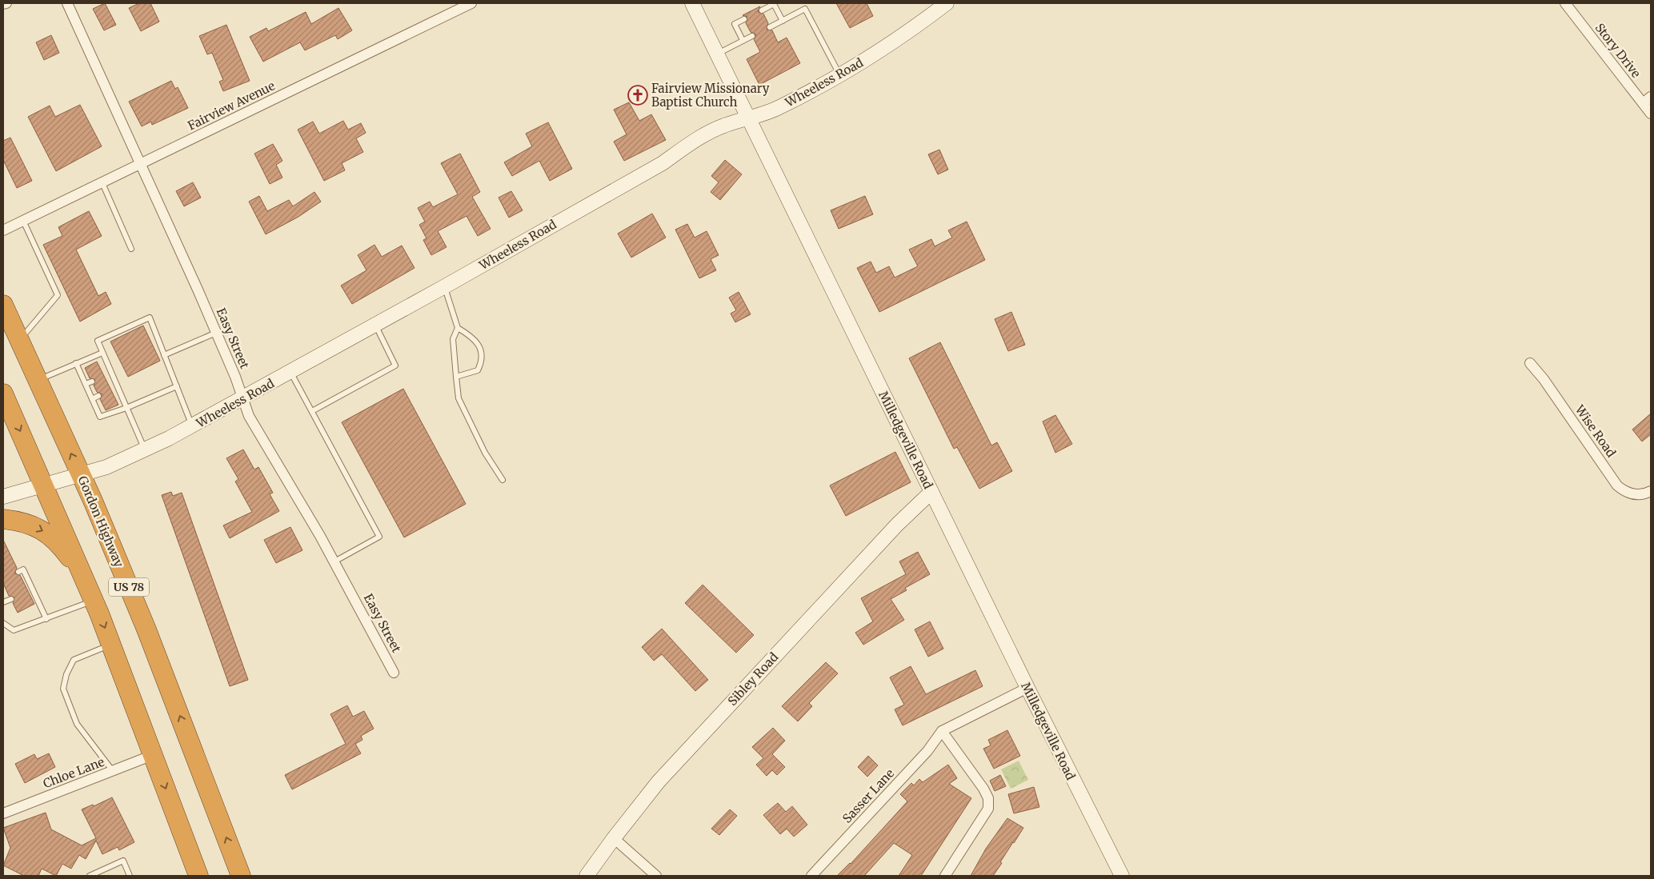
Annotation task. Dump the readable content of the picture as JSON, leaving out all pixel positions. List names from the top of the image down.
{
  "streets": {
    "highway": ["Gordon Highway", "US 78"],
    "street": [
      "Story Drive",
      "Wheeless Road",
      "Fairview Avenue",
      "Easy Street",
      "Wise Road",
      "Milledgeville Road",
      "Sibley Road",
      "Chloe Lane",
      "Sasser Lane"
    ]
  },
  "crossings": [
    ["Wheeless Road", "Easy Street"],
    ["Wheeless Road", "Milledgeville Road"],
    ["Wheeless Road", "Gordon Highway"],
    ["Wheeless Road", "US 78"],
    ["Fairview Avenue", "Easy Street"],
    ["Milledgeville Road", "Sibley Road"],
    ["Milledgeville Road", "Sasser Lane"],
    ["US 78", "Chloe Lane"]
  ],
  "places": {
    "church": ["Fairview Missionary Baptist Church"]
  }
}
